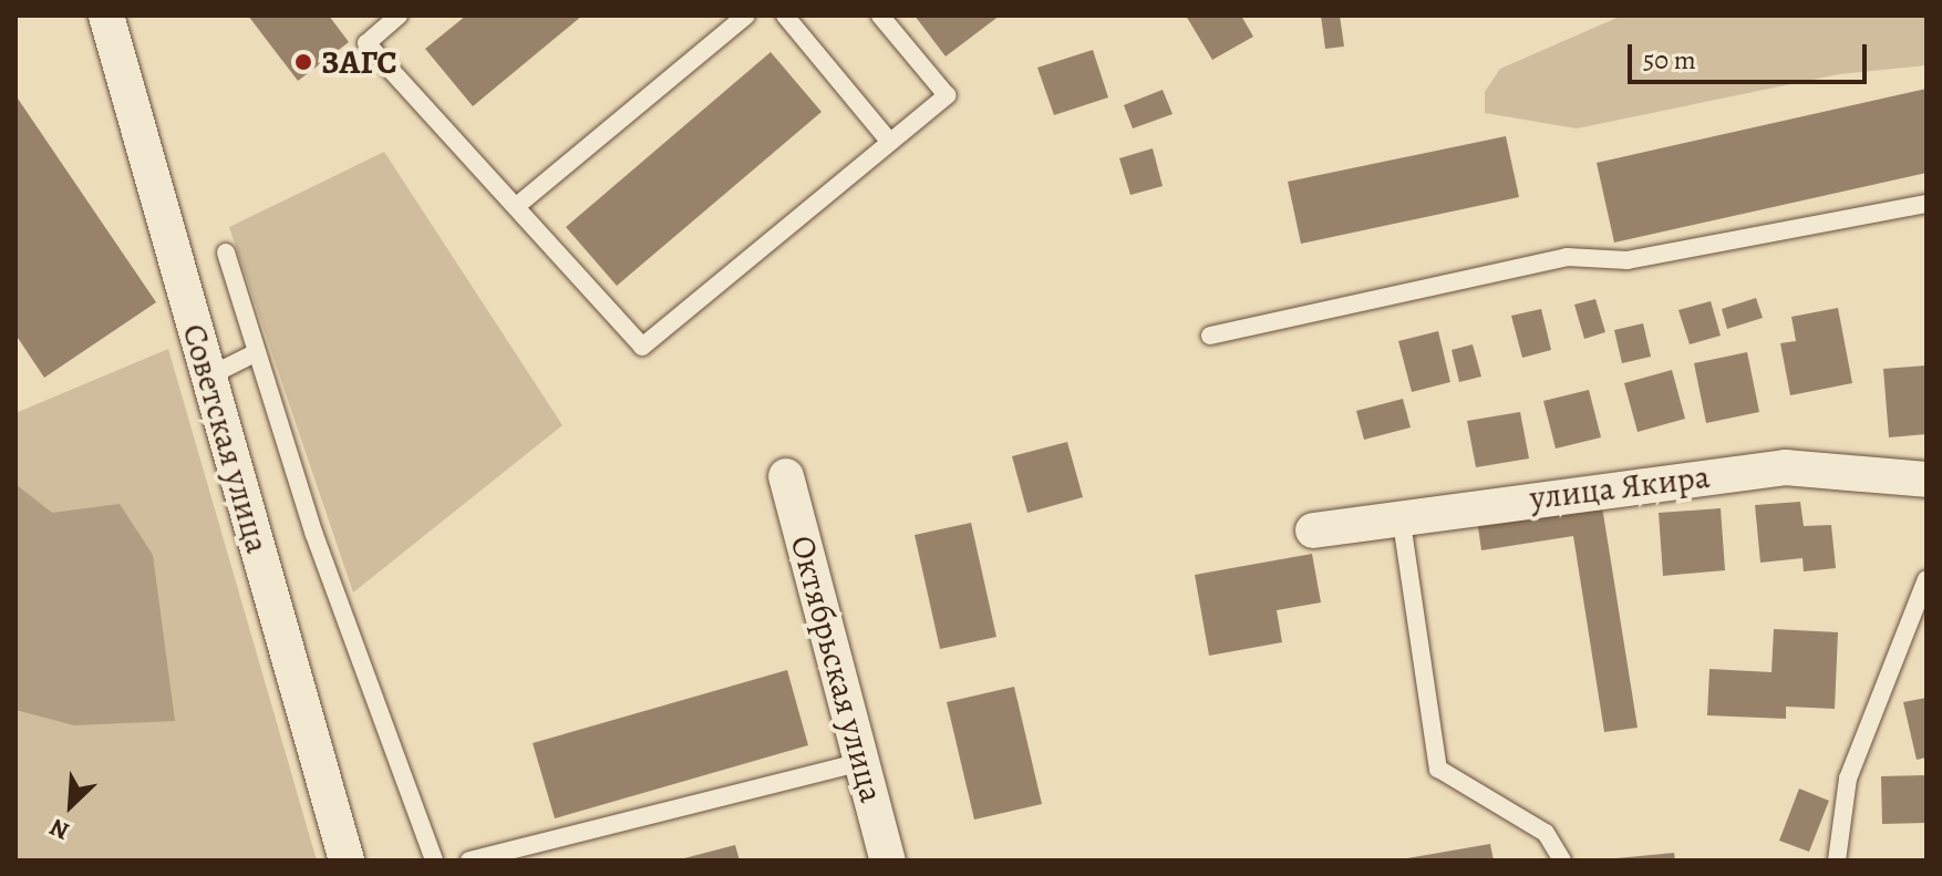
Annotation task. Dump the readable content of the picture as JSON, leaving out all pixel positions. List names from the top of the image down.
{
  "streets": {
    "street": ["Советская улица", "улица Якира", "Октябрьская улица"]
  },
  "places": ["ЗАГС"],
  "scale_bar": "50 m",
  "north": "bottom left"
}
